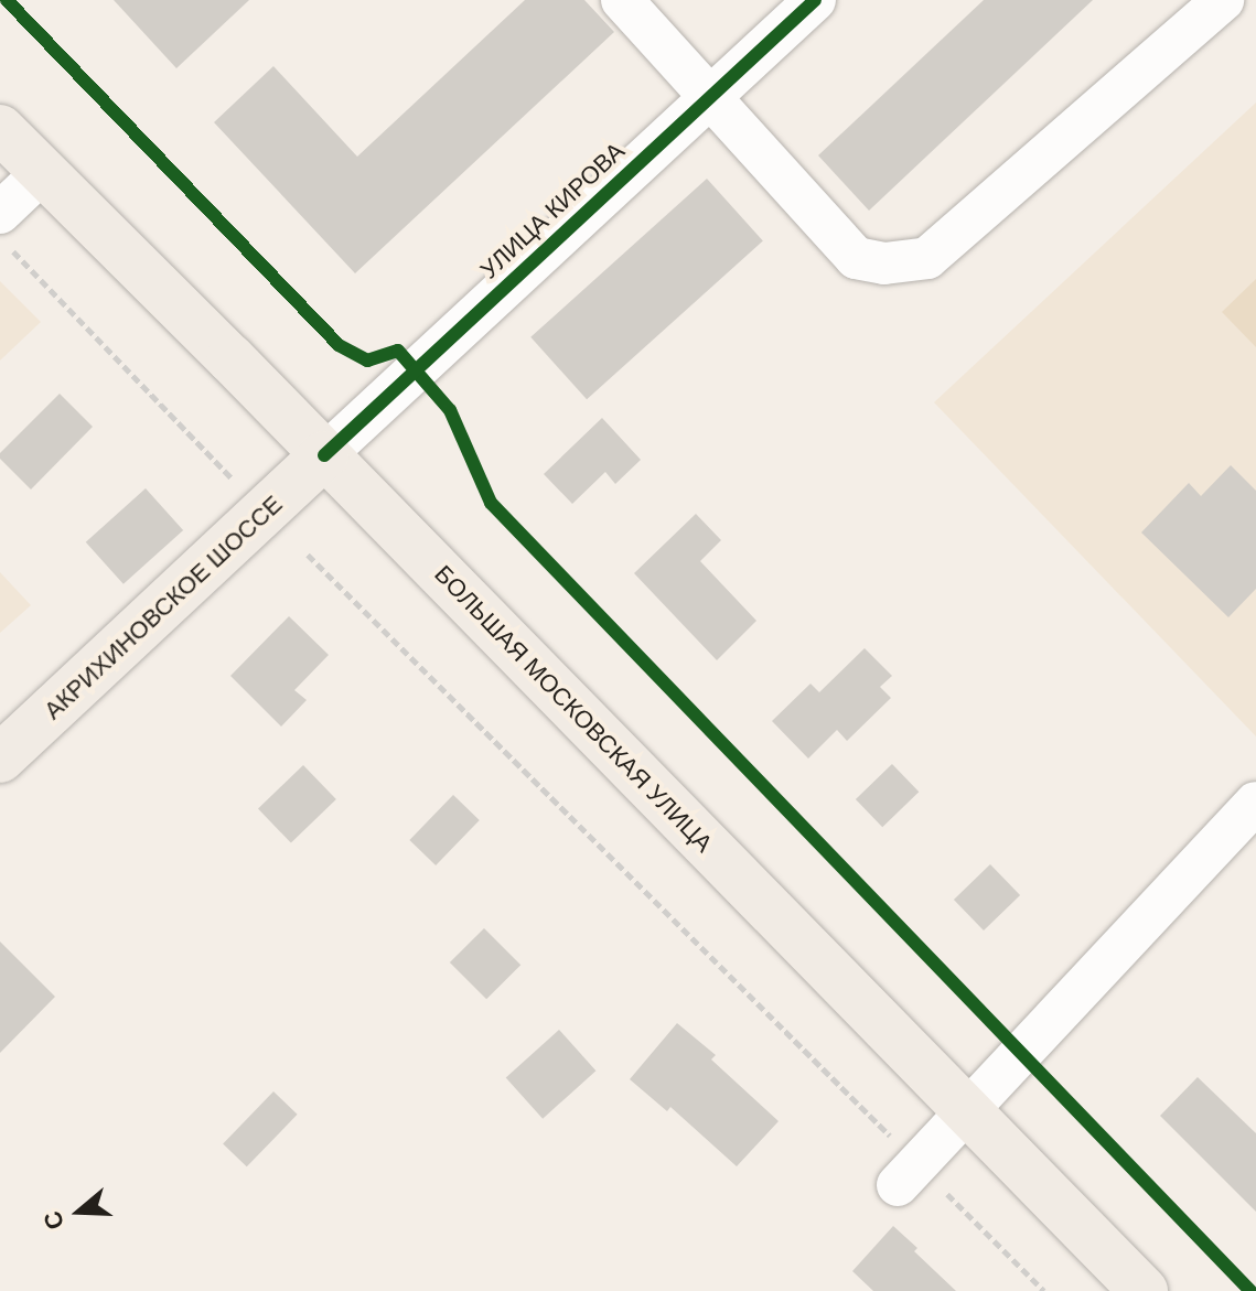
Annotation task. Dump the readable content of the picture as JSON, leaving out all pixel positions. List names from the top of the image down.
{
  "streets": {
    "main road": ["АКРИХИНОВСКОЕ ШОССЕ", "БОЛЬШАЯ МОСКОВСКАЯ УЛИЦА"],
    "street": ["УЛИЦА КИРОВА"]
  },
  "crossings": [
    ["УЛИЦА КИРОВА", "АКРИХИНОВСКОЕ ШОССЕ"],
    ["УЛИЦА КИРОВА", "БОЛЬШАЯ МОСКОВСКАЯ УЛИЦА"],
    ["АКРИХИНОВСКОЕ ШОССЕ", "БОЛЬШАЯ МОСКОВСКАЯ УЛИЦА"]
  ],
  "north": "left"
}
